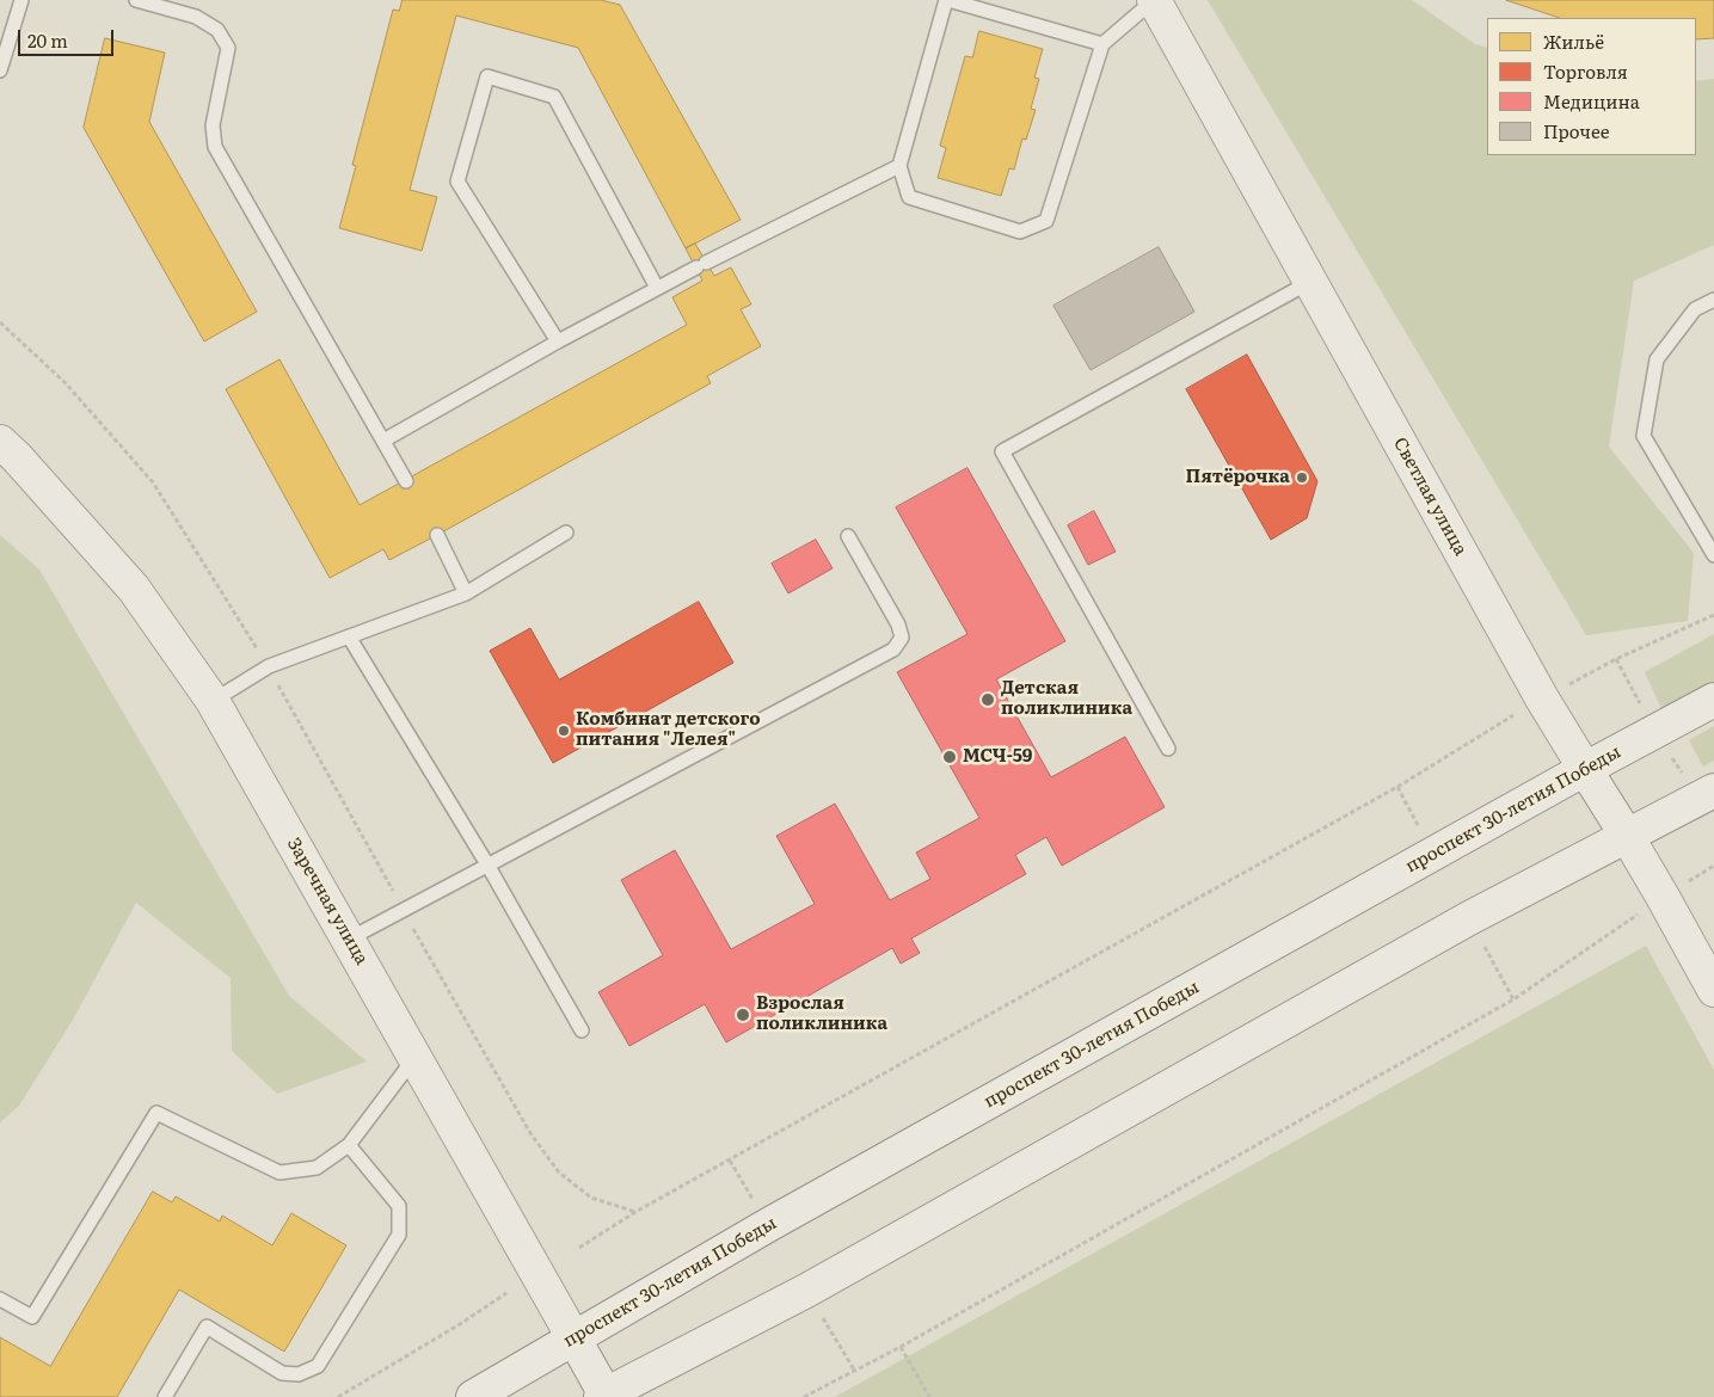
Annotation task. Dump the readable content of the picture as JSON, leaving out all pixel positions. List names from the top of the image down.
{
  "streets": {
    "main road": ["Светлая улица", "проспект 30-летия Победы", "Заречная улица"]
  },
  "crossings": [
    ["Светлая улица", "проспект 30-летия Победы"],
    ["проспект 30-летия Победы", "Заречная улица"]
  ],
  "places": [
    "Пятёрочка",
    "Детская поликлиника",
    "Комбинат детского питания \"Лелея\"",
    "МСЧ-59",
    "Взрослая поликлиника"
  ],
  "legend": [
    "Жильё",
    "Торговля",
    "Медицина",
    "Прочее"
  ],
  "scale_bar": "20 m"
}
